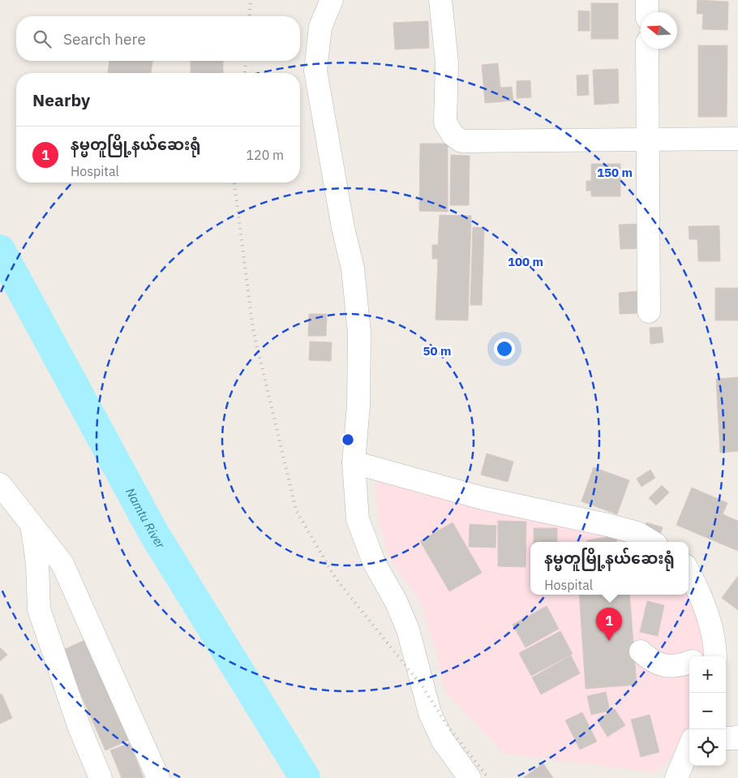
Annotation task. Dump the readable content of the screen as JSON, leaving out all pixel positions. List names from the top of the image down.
{
  "water": ["Namtu River"],
  "north": "left",
  "page": {
    "search": "Search here",
    "heading": "Nearby",
    "list": [
      {
        "mark": "1",
        "name": "နမ္မတူမြို့နယ်ဆေးရုံ",
        "note": "Hospital",
        "value": "120 m"
      }
    ],
    "popup": ["နမ္မတူမြို့နယ်ဆေးရုံ", "Hospital"],
    "pins": "1",
    "map_buttons": ["+", "−"]
  },
  "rings": ["150 m", "100 m", "50 m"]
}
